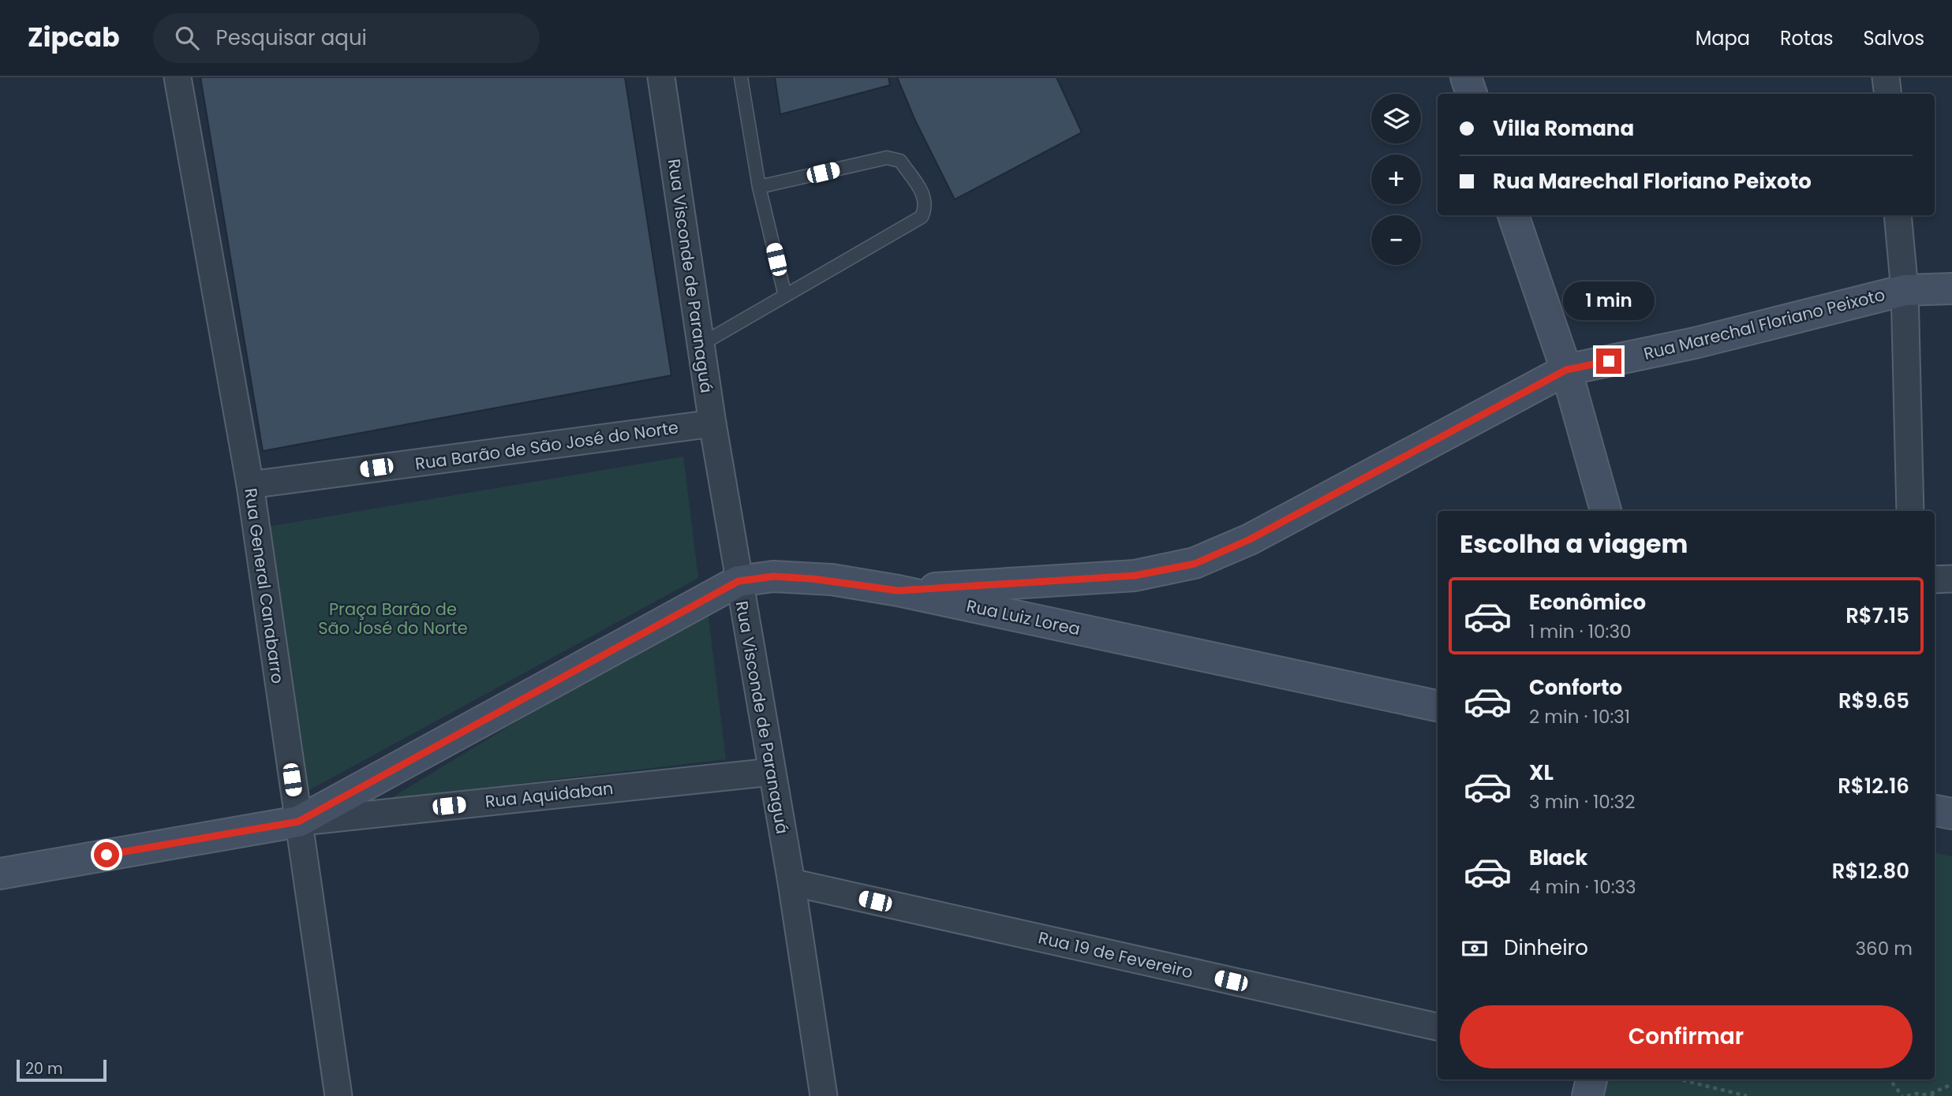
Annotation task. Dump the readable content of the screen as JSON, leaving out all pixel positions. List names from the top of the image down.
{
  "streets": {
    "main road": ["Rua Marechal Floriano Peixoto", "Rua Luiz Lorea", "Rua Aquidaban"],
    "street": [
      "Rua Visconde de Paranaguá",
      "Rua Barão de São José do Norte",
      "Rua General Canabarro",
      "Rua 19 de Fevereiro"
    ]
  },
  "crossings": [
    ["Rua Visconde de Paranaguá", "Rua Barão de São José do Norte"],
    ["Rua Visconde de Paranaguá", "Rua Luiz Lorea"],
    ["Rua Visconde de Paranaguá", "Rua Aquidaban"],
    ["Rua Visconde de Paranaguá", "Rua 19 de Fevereiro"],
    ["Rua Marechal Floriano Peixoto", "Rua Luiz Lorea"],
    ["Rua Barão de São José do Norte", "Rua General Canabarro"],
    ["Rua General Canabarro", "Rua Luiz Lorea"],
    ["Rua General Canabarro", "Rua Aquidaban"],
    ["Rua Luiz Lorea", "Rua Aquidaban"]
  ],
  "parks": ["Praça Barão de São José do Norte"],
  "scale_bar": "20 m",
  "page": {
    "header": "Zipcab",
    "search": "Pesquisar aqui",
    "nav": ["Mapa", "Rotas", "Salvos"],
    "map_buttons": ["+", "−"],
    "banner": ["Villa Romana", "Rua Marechal Floriano Peixoto"],
    "bubble": "1 min",
    "heading": "Escolha a viagem",
    "list": [
      {
        "name": "Econômico",
        "note": "1 min · 10:30",
        "value": "R$7.15"
      },
      {
        "name": "Conforto",
        "note": "2 min · 10:31",
        "value": "R$9.65"
      },
      {
        "name": "XL",
        "note": "3 min · 10:32",
        "value": "R$12.16"
      },
      {
        "name": "Black",
        "note": "4 min · 10:33",
        "value": "R$12.80"
      }
    ],
    "pay": ["Dinheiro", "360 m"],
    "buttons": "Confirmar",
    "scale": "20 m"
  }
}
